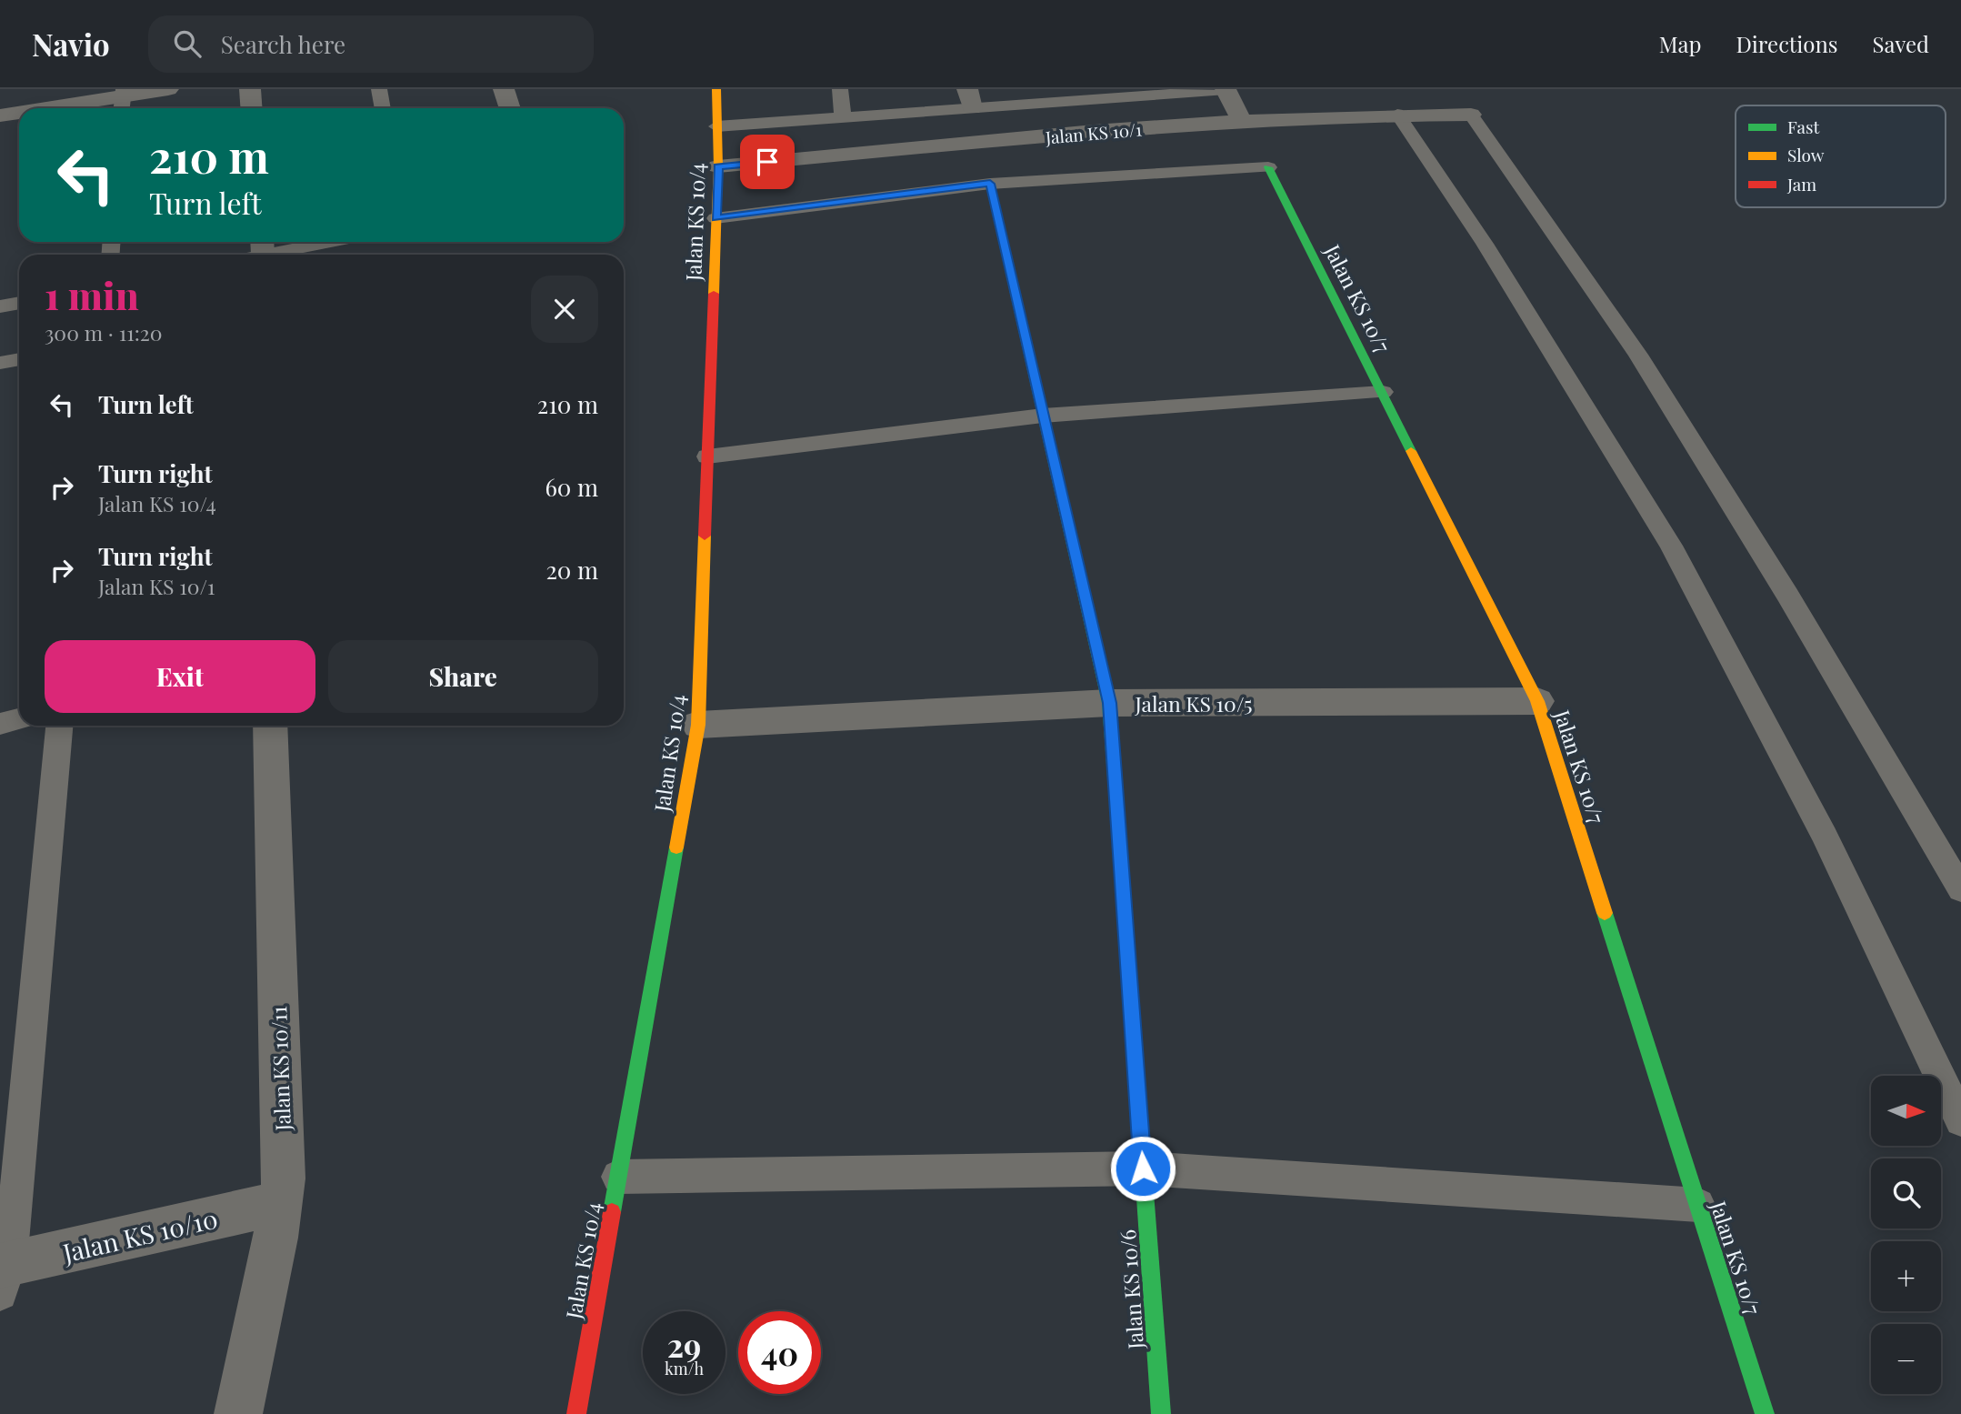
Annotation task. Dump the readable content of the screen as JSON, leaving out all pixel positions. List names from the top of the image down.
{
  "streets": {
    "street": [
      "Jalan KS 10/1",
      "Jalan KS 10/4",
      "Jalan KS 10/7",
      "Jalan KS 10/5",
      "Jalan KS 10/11",
      "Jalan KS 10/10",
      "Jalan KS 10/6"
    ]
  },
  "crossings": [
    ["Jalan KS 10/1", "Jalan KS 10/4"],
    ["Jalan KS 10/4", "Jalan KS 10/5"],
    ["Jalan KS 10/7", "Jalan KS 10/5"],
    ["Jalan KS 10/5", "Jalan KS 10/6"],
    ["Jalan KS 10/11", "Jalan KS 10/10"]
  ],
  "legend": ["Fast", "Slow", "Jam"],
  "north": "right",
  "page": {
    "header": "Navio",
    "search": "Search here",
    "nav": ["Map", "Directions", "Saved"],
    "turn": ["210 m", "Turn left"],
    "heading": ["1 min", "300 m · 11:20"],
    "list": [
      {
        "name": "Turn left",
        "value": "210 m"
      },
      {
        "name": "Turn right",
        "note": "Jalan KS 10/4",
        "value": "60 m"
      },
      {
        "name": "Turn right",
        "note": "Jalan KS 10/1",
        "value": "20 m"
      }
    ],
    "buttons": ["Exit", "Share"],
    "map_buttons": ["+", "−"],
    "speed": "29 km/h",
    "limit": "40"
  }
}
